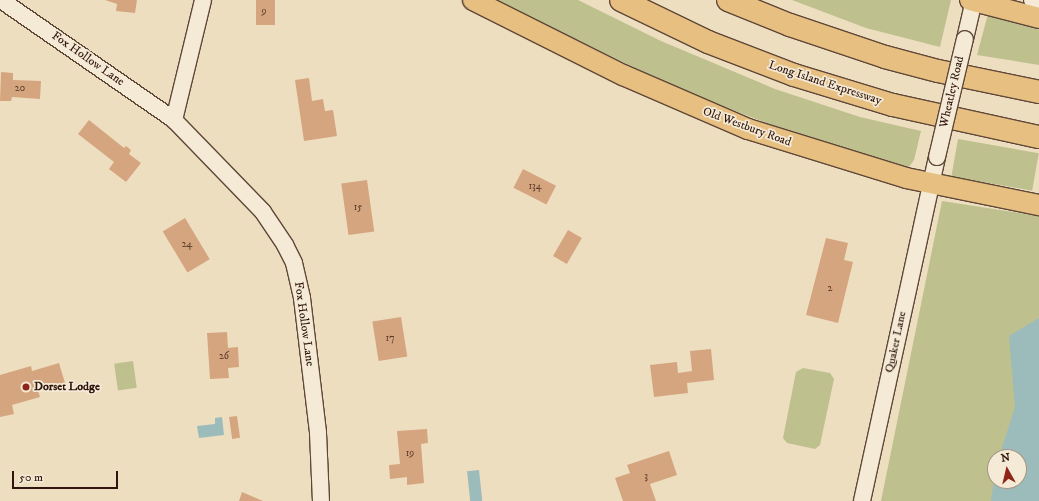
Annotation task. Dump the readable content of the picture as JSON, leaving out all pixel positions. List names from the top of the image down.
{
  "streets": {
    "highway": ["Long Island Expressway"],
    "main road": ["Old Westbury Road"],
    "street": ["Fox Hollow Lane", "Wheatley Road", "Quaker Lane"]
  },
  "crossings": [
    ["Wheatley Road", "Old Westbury Road"],
    ["Wheatley Road", "Quaker Lane"],
    ["Old Westbury Road", "Quaker Lane"]
  ],
  "places": ["Dorset Lodge"],
  "house_numbers": [
    "9",
    "20",
    "134",
    "15",
    "24",
    "2",
    "17",
    "26",
    "19",
    "3"
  ],
  "scale_bar": "50 m",
  "north": "top"
}
